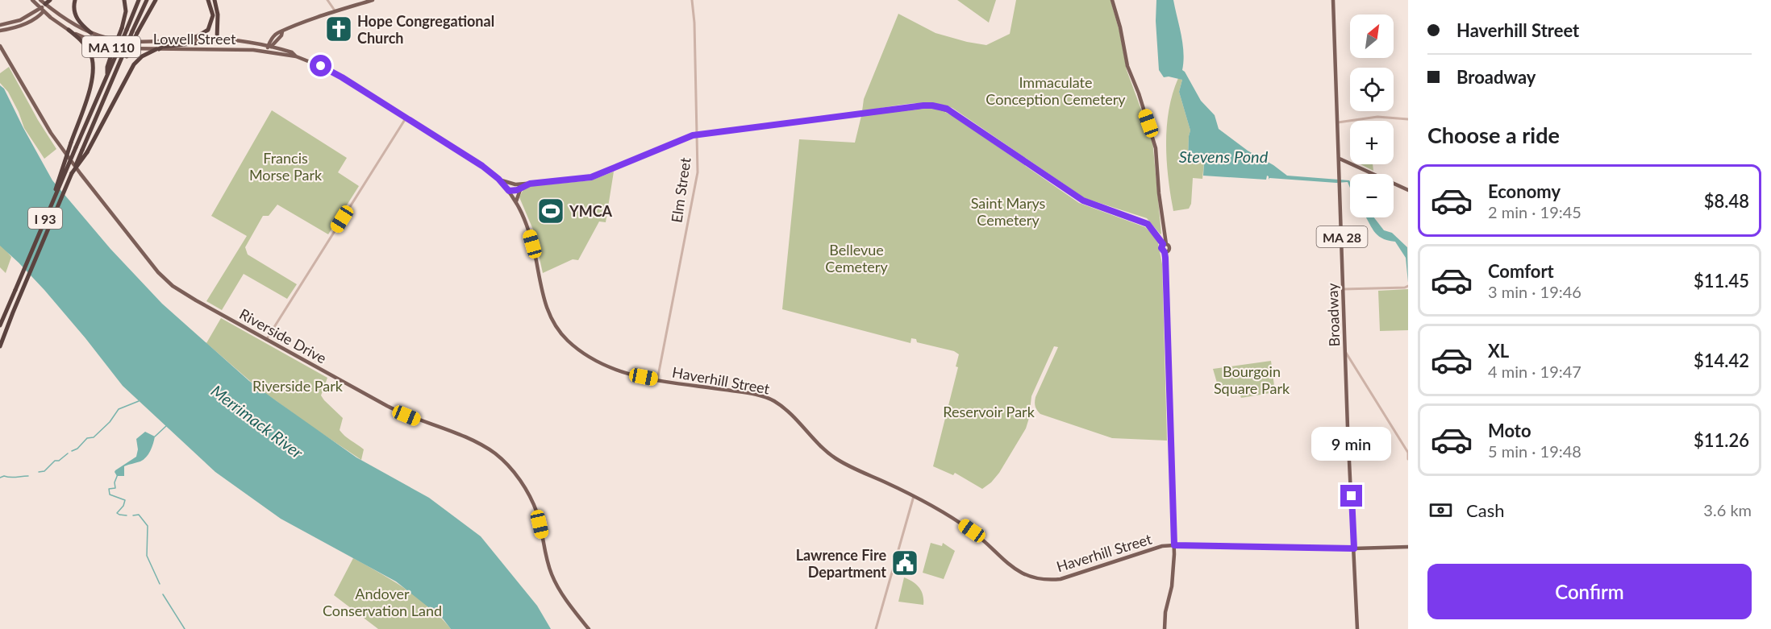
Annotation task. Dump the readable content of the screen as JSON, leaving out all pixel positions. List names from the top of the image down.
{
  "streets": {
    "highway": ["I 93"],
    "main road": [
      "Lowell Street",
      "MA 110",
      "MA 28",
      "Broadway",
      "Riverside Drive",
      "Haverhill Street"
    ],
    "street": ["Elm Street"]
  },
  "crossings": [
    ["Lowell Street", "Haverhill Street"],
    ["Elm Street", "Haverhill Street"],
    ["Broadway", "Haverhill Street"]
  ],
  "water": ["Stevens Pond", "Merrimack River"],
  "parks": [
    "Immaculate Conception Cemetery",
    "Francis Morse Park",
    "Saint Marys Cemetery",
    "Bellevue Cemetery",
    "Bourgoin Square Park",
    "Riverside Park",
    "Reservoir Park",
    "Andover Conservation Land"
  ],
  "places": {
    "church": ["Hope Congregational Church"],
    "sports": ["YMCA"],
    "public building": ["Lawrence Fire Department"]
  },
  "north": "top right",
  "page": {
    "banner": ["Haverhill Street", "Broadway"],
    "map_buttons": ["+", "−"],
    "heading": "Choose a ride",
    "list": [
      {
        "name": "Economy",
        "note": "2 min · 19:45",
        "value": "$8.48"
      },
      {
        "name": "Comfort",
        "note": "3 min · 19:46",
        "value": "$11.45"
      },
      {
        "name": "XL",
        "note": "4 min · 19:47",
        "value": "$14.42"
      },
      {
        "name": "Moto",
        "note": "5 min · 19:48",
        "value": "$11.26"
      }
    ],
    "bubble": "9 min",
    "pay": ["Cash", "3.6 km"],
    "buttons": "Confirm"
  }
}
